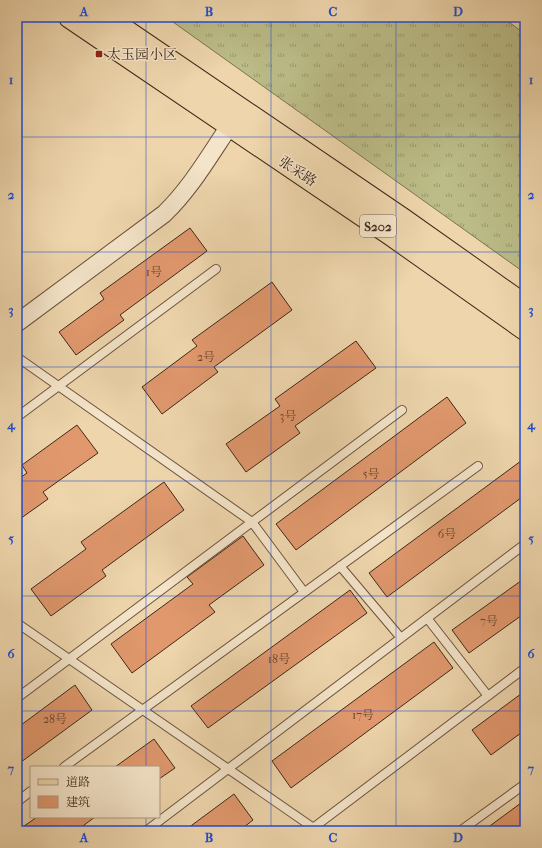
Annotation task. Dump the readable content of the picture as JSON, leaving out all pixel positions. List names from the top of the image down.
{
  "streets": {
    "main road": ["张采路", "S202"]
  },
  "places": {
    "transit": ["太玉园小区"]
  },
  "house_numbers": [
    "1号",
    "2号",
    "3号",
    "5号",
    "6号",
    "7号",
    "18号",
    "17号",
    "28号"
  ],
  "legend": ["道路", "建筑"],
  "grid": {
    "columns": [
      "A",
      "B",
      "C",
      "D"
    ],
    "rows": [
      "1",
      "2",
      "3",
      "4",
      "5",
      "6",
      "7"
    ]
  }
}
